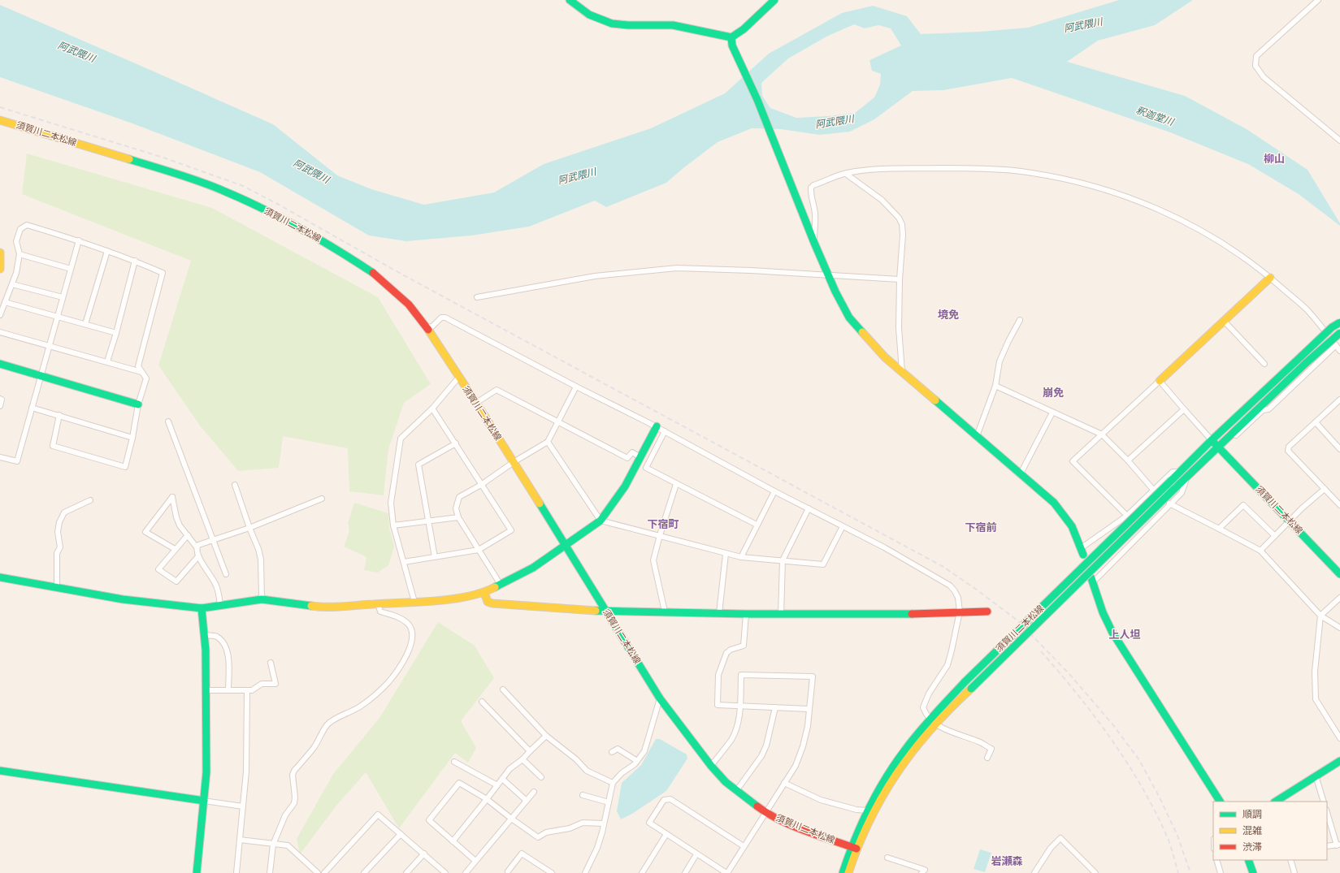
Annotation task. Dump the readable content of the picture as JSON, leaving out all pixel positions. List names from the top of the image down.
{
  "streets": {
    "street": ["須賀川二本松線"]
  },
  "districts": [
    "柳山",
    "境免",
    "崩免",
    "下宿町",
    "下宿前",
    "上人坦",
    "岩瀬森"
  ],
  "water": ["阿武隈川", "釈迦堂川"],
  "legend": ["順調", "混雑", "渋滞"]
}
